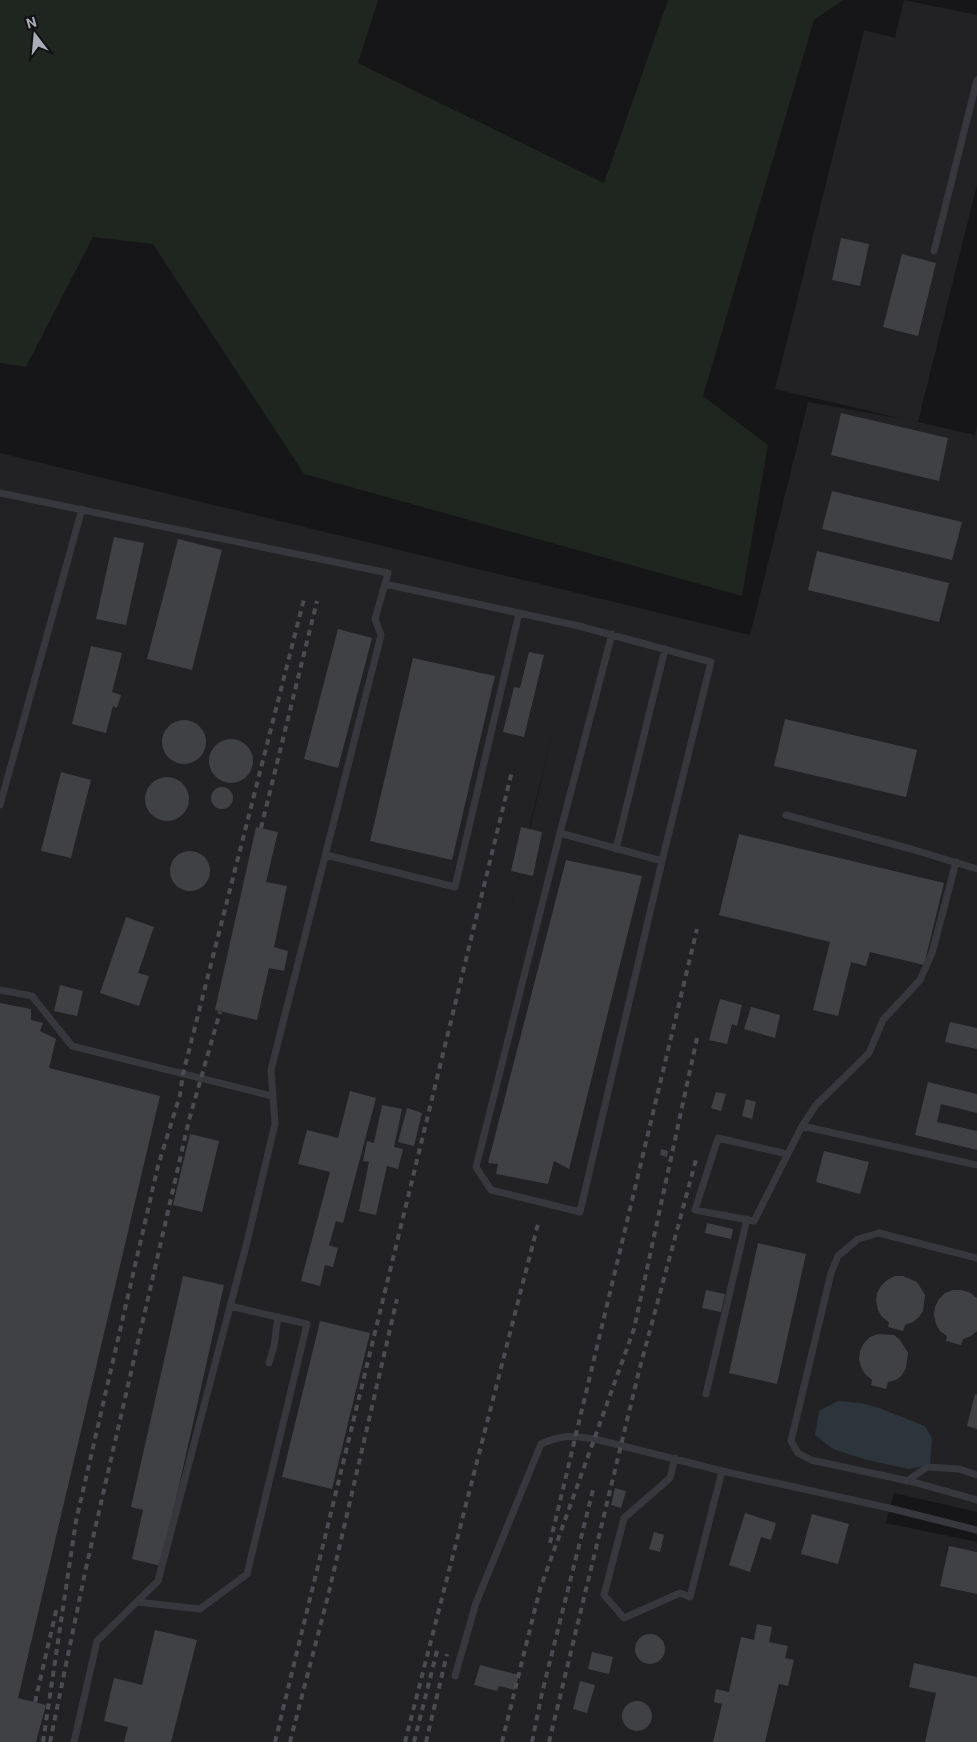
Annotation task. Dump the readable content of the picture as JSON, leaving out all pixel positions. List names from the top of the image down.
{
  "north": "top"
}
